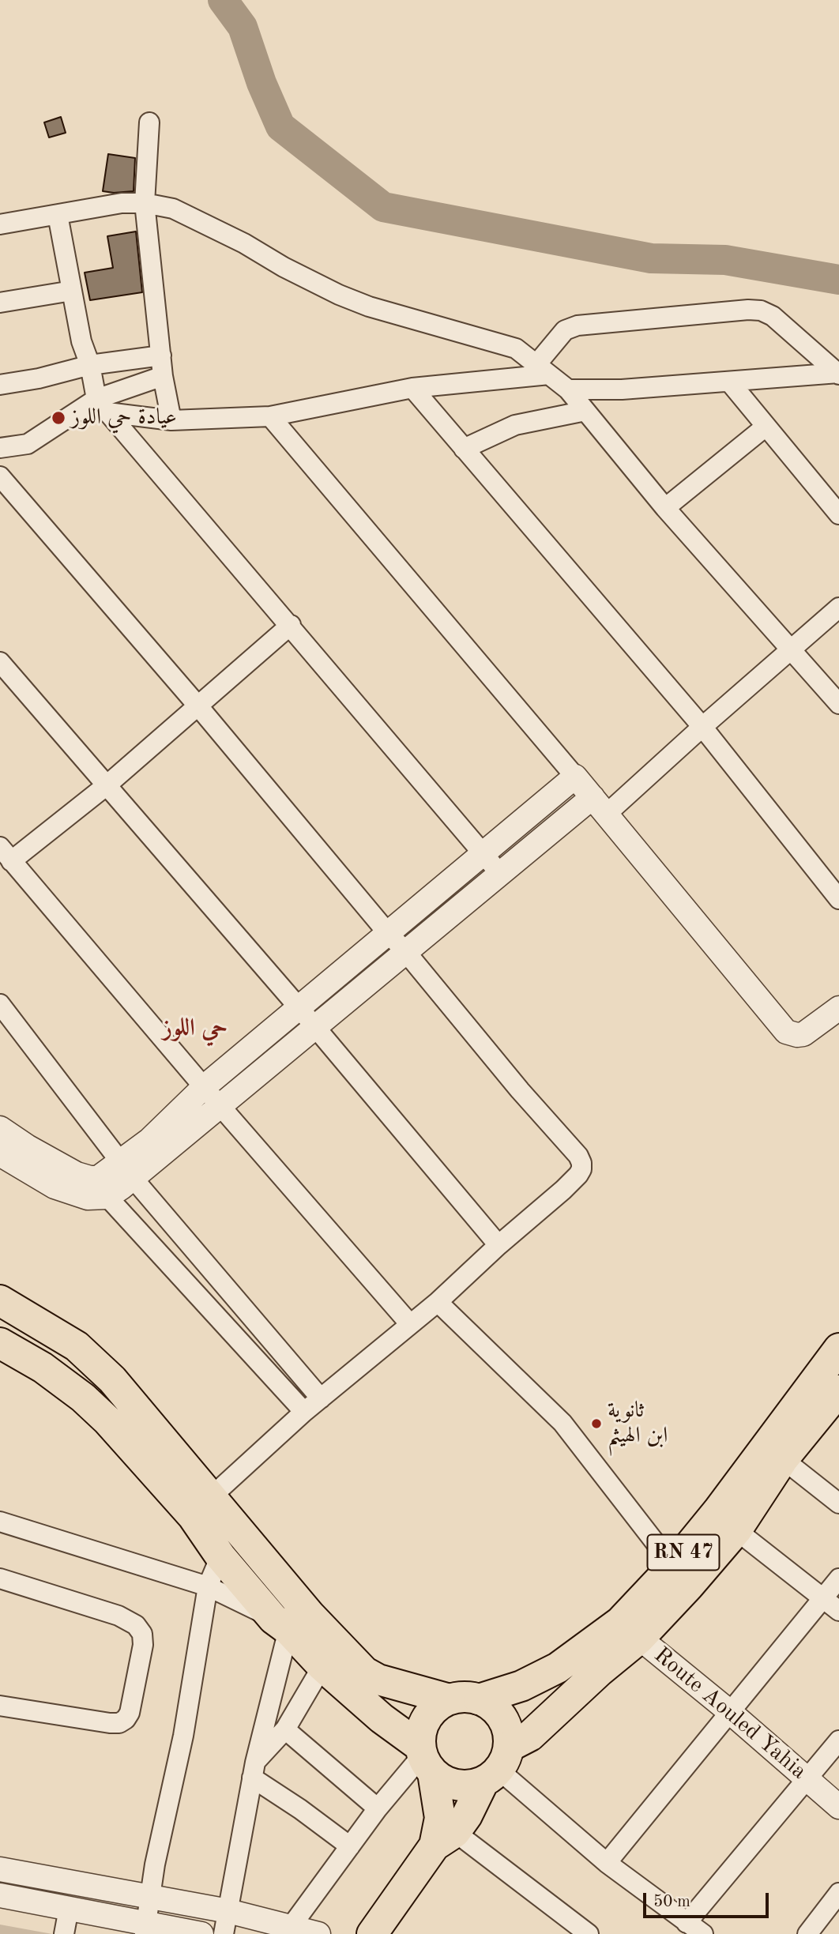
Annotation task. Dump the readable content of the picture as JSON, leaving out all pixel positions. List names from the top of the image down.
{
  "streets": {
    "main road": ["RN 47"],
    "street": ["Route Aouled Yahia"]
  },
  "crossings": [
    ["RN 47", "Route Aouled Yahia"]
  ],
  "districts": ["حي اللوز"],
  "places": ["عيادة حي اللوز", "ثانوية ابن الهيثم"],
  "scale_bar": "50 m"
}
